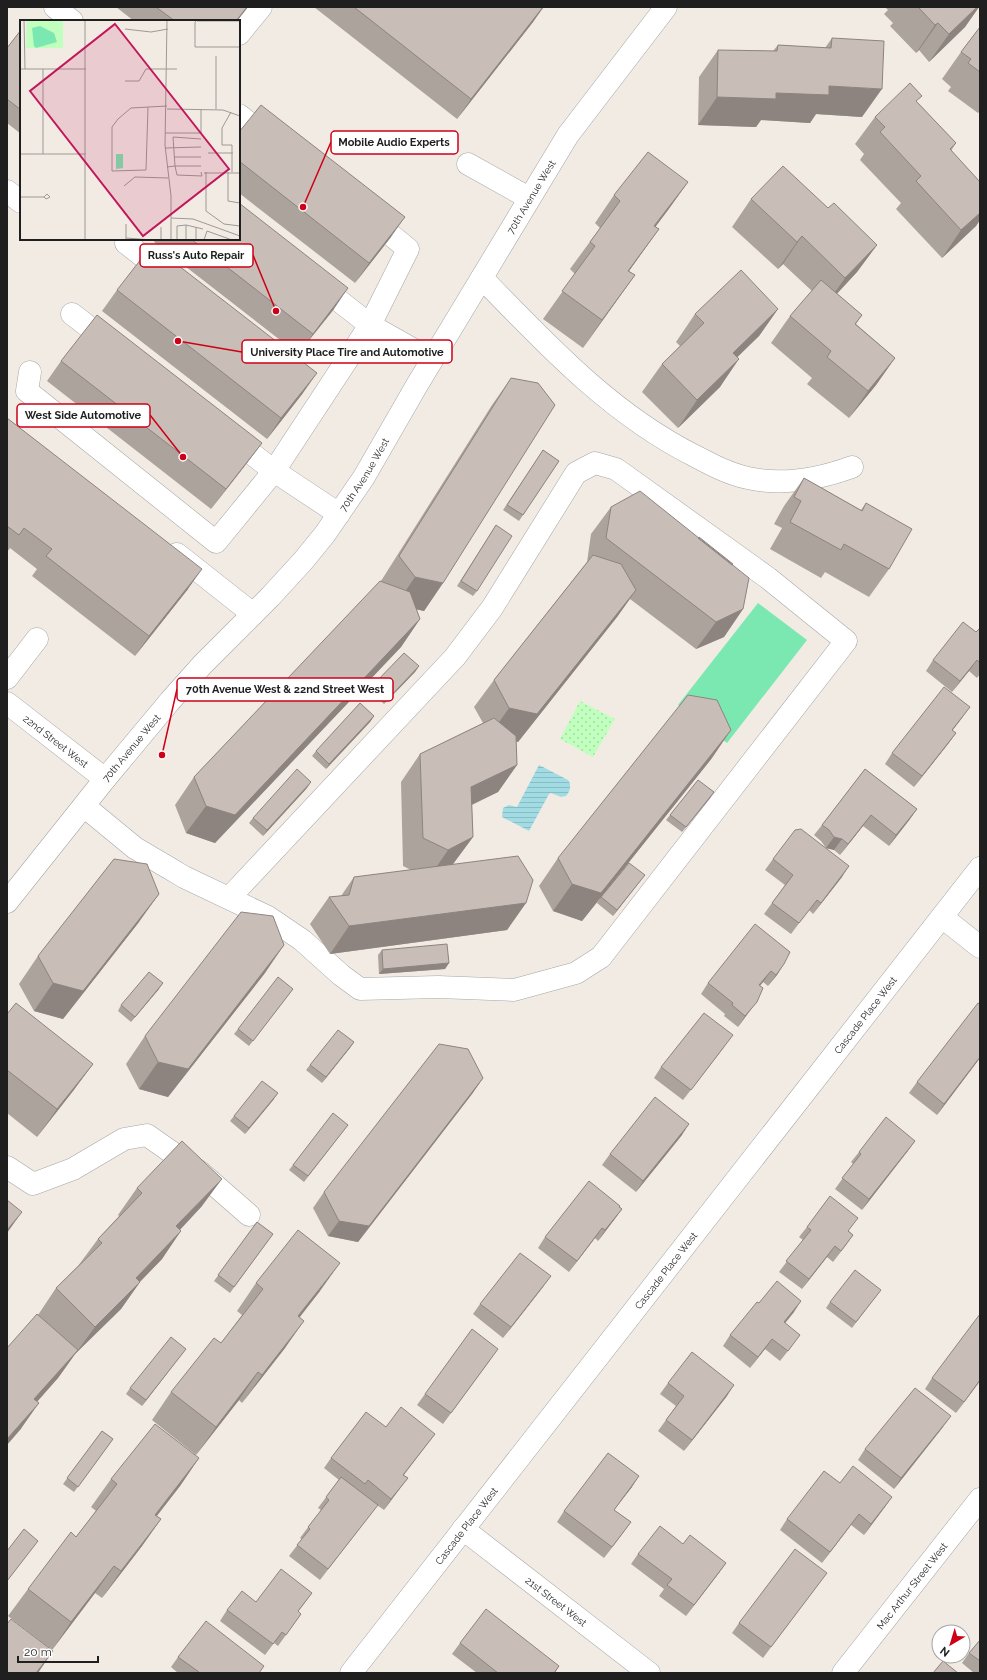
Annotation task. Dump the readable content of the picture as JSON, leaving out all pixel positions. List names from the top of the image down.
{
  "streets": {
    "street": [
      "70th Avenue West",
      "22nd Street West",
      "Cascade Place West",
      "Mac Arthur Street West",
      "21st Street West"
    ]
  },
  "crossings": [
    ["70th Avenue West", "22nd Street West"],
    ["Cascade Place West", "21st Street West"]
  ],
  "places": [
    "Mobile Audio Experts",
    "Russ's Auto Repair",
    "University Place Tire and Automotive",
    "West Side Automotive",
    "70th Avenue West & 22nd Street West"
  ],
  "scale_bar": "20 m",
  "north": "bottom left"
}
